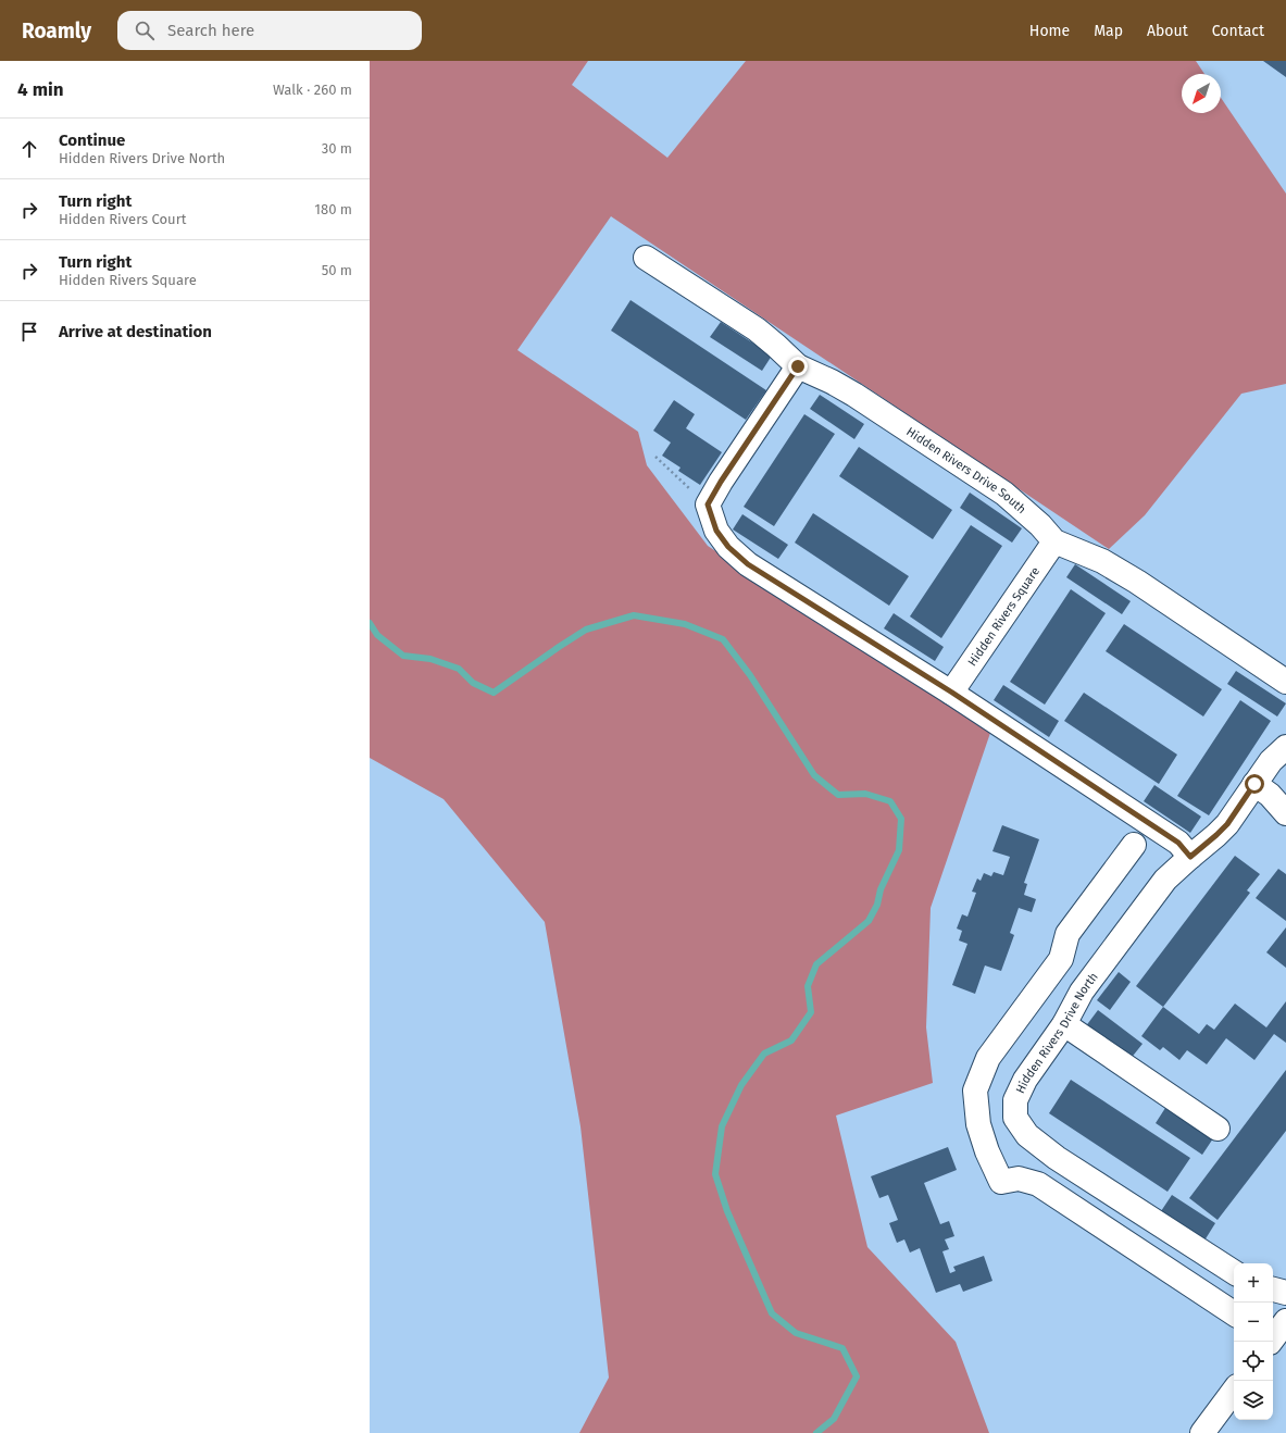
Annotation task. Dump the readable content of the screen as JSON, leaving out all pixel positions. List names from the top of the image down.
{
  "streets": {
    "main road": ["Hidden Rivers Drive South", "Hidden Rivers Square", "Hidden Rivers Drive North"]
  },
  "crossings": [
    ["Hidden Rivers Drive South", "Hidden Rivers Square"]
  ],
  "north": "bottom left",
  "page": {
    "header": "Roamly",
    "search": "Search here",
    "nav": [
      "Home",
      "Map",
      "About",
      "Contact"
    ],
    "heading": ["4 min", "Walk · 260 m"],
    "list": [
      ["Continue", "Hidden Rivers Drive North", "30 m"],
      ["Turn right", "Hidden Rivers Court", "180 m"],
      ["Turn right", "Hidden Rivers Square", "50 m"],
      "Arrive at destination"
    ],
    "map_buttons": ["+", "−"]
  }
}
